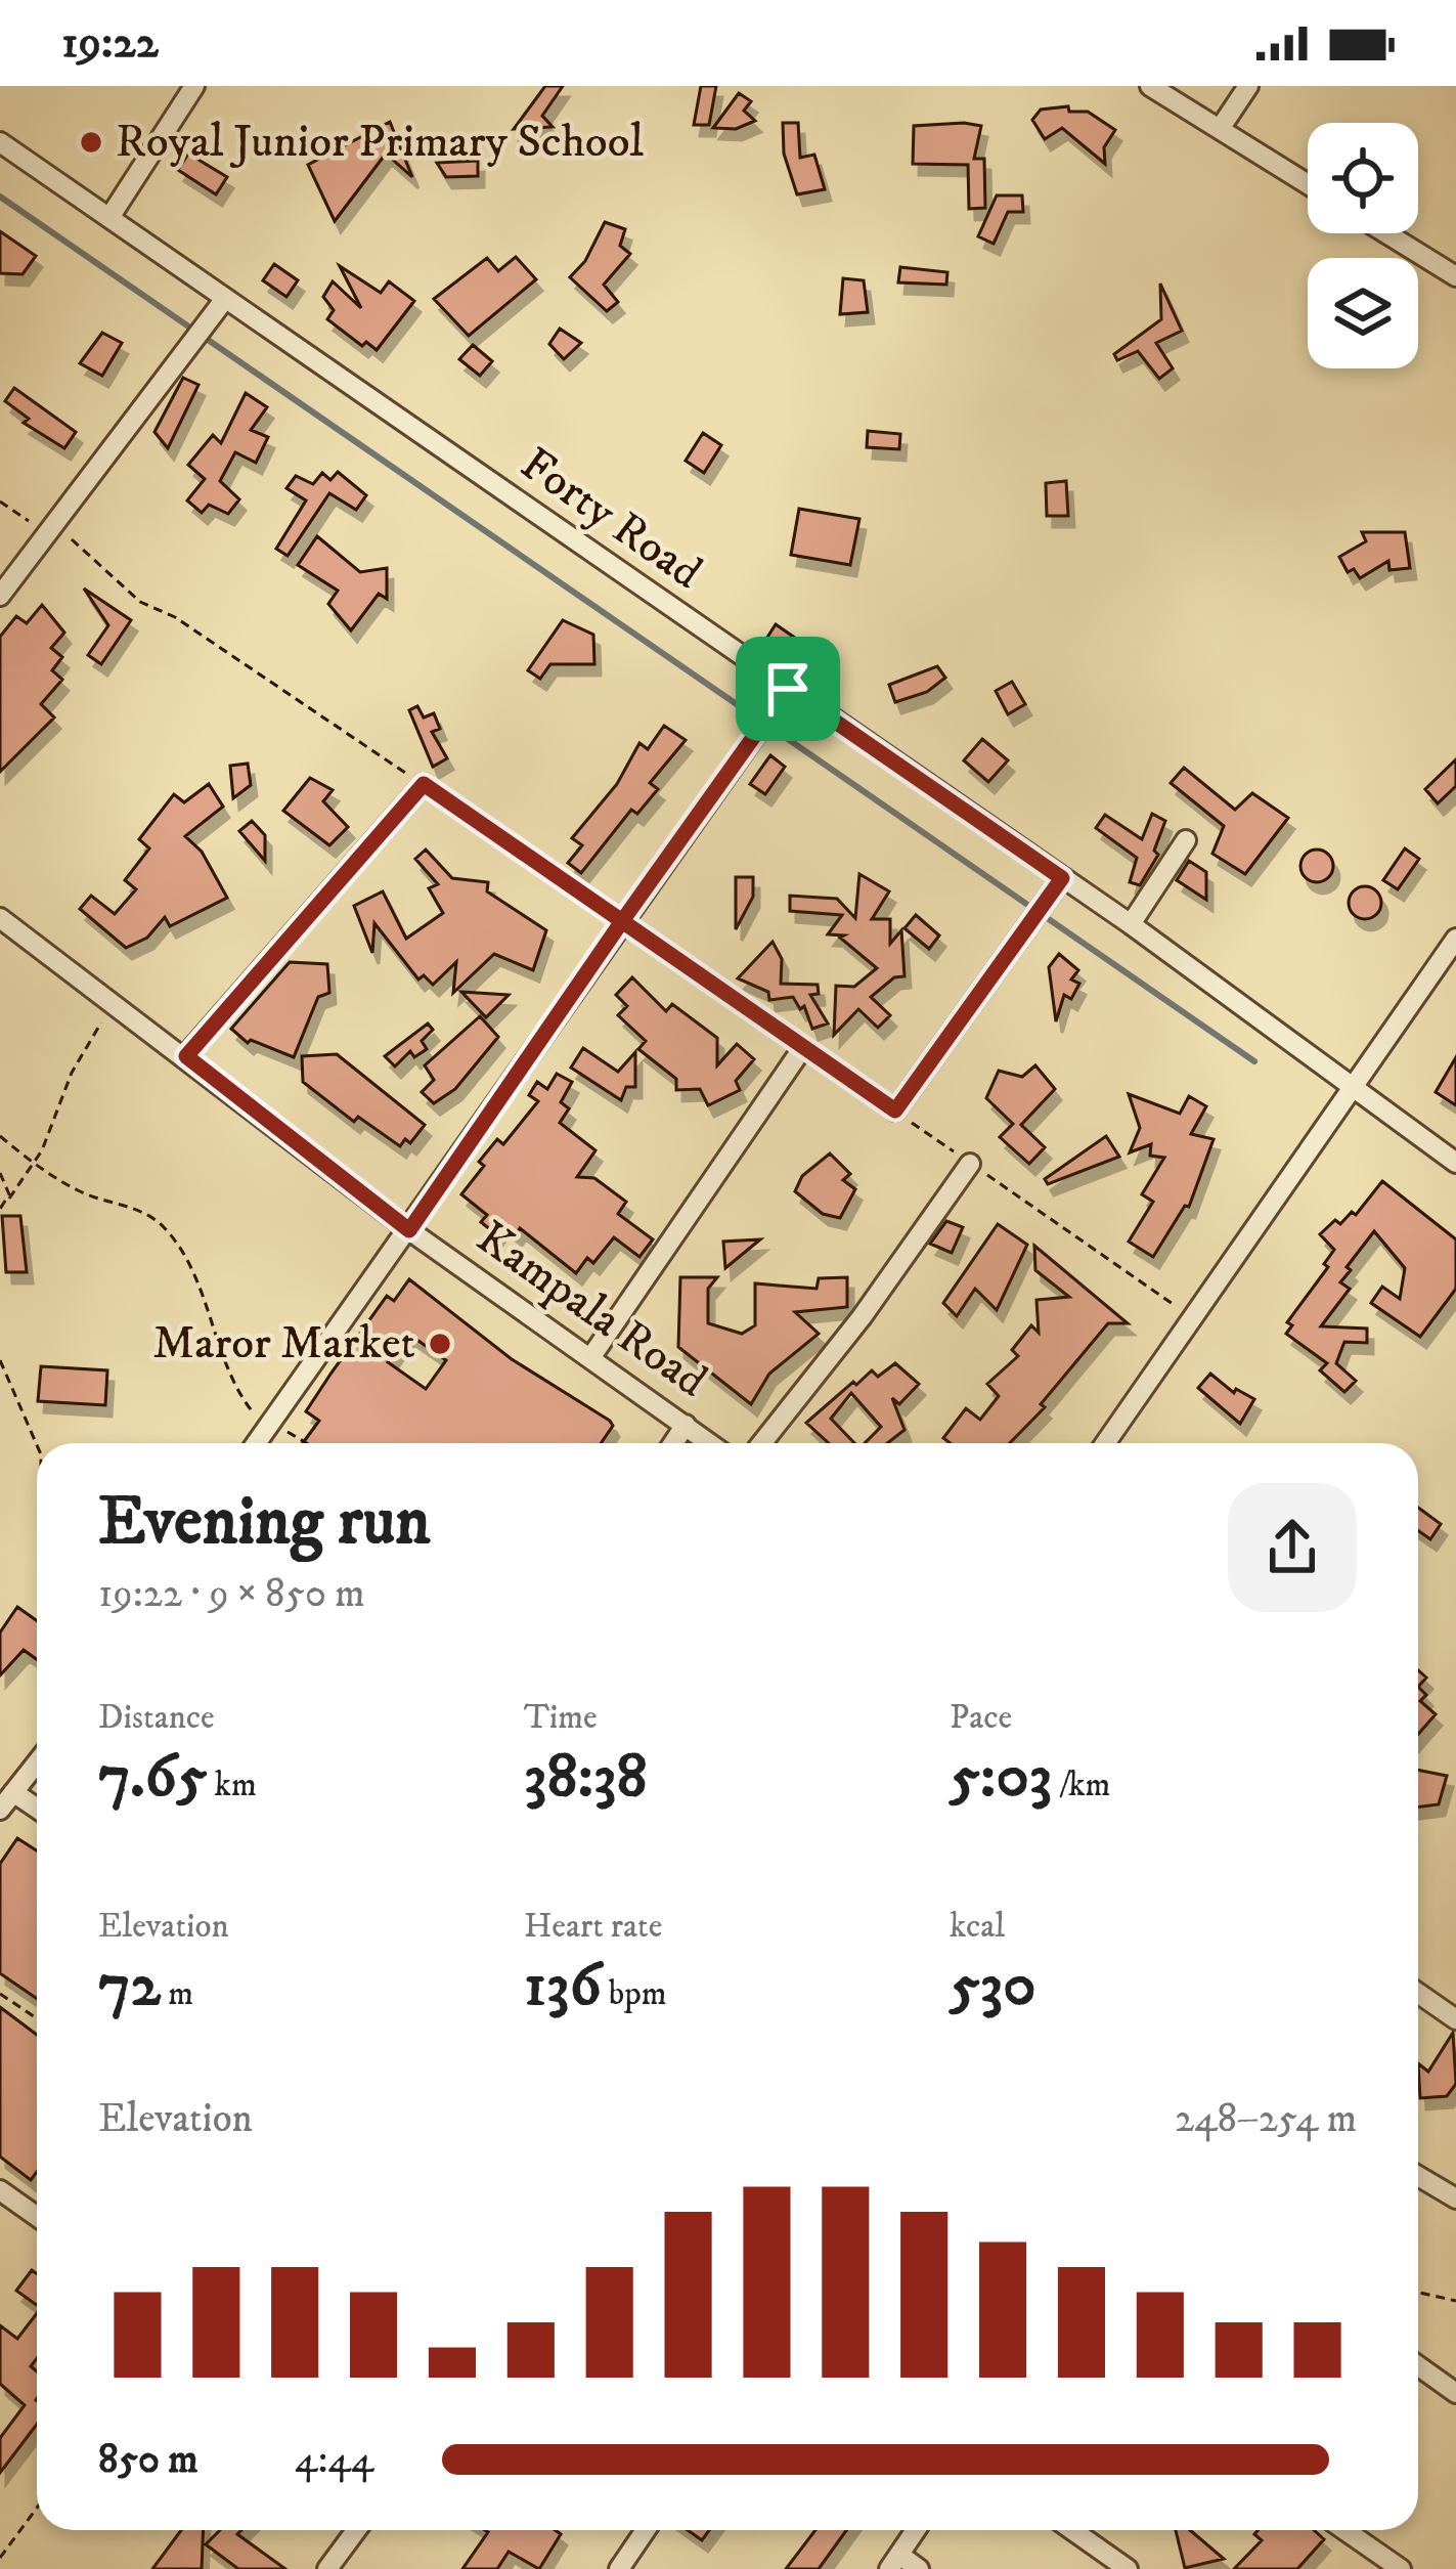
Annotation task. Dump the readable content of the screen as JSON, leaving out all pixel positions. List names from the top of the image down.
{
  "streets": {
    "street": ["Forty Road", "Kampala Road"]
  },
  "places": ["Royal Junior Primary School", "Maror Market"],
  "page": {
    "status": "19:22",
    "heading": ["Evening run", "19:22 · 9 × 850 m"],
    "stats": [
      ["Distance", "7.65 km"],
      ["Time", "38:38"],
      ["Pace", "5:03 /km"],
      ["Elevation", "72 m"],
      ["Heart rate", "136 bpm"],
      ["kcal", "530"]
    ],
    "chart": ["Elevation", "248–254 m"],
    "list": [
      {
        "name": "850 m",
        "note": "4:44"
      }
    ]
  }
}
